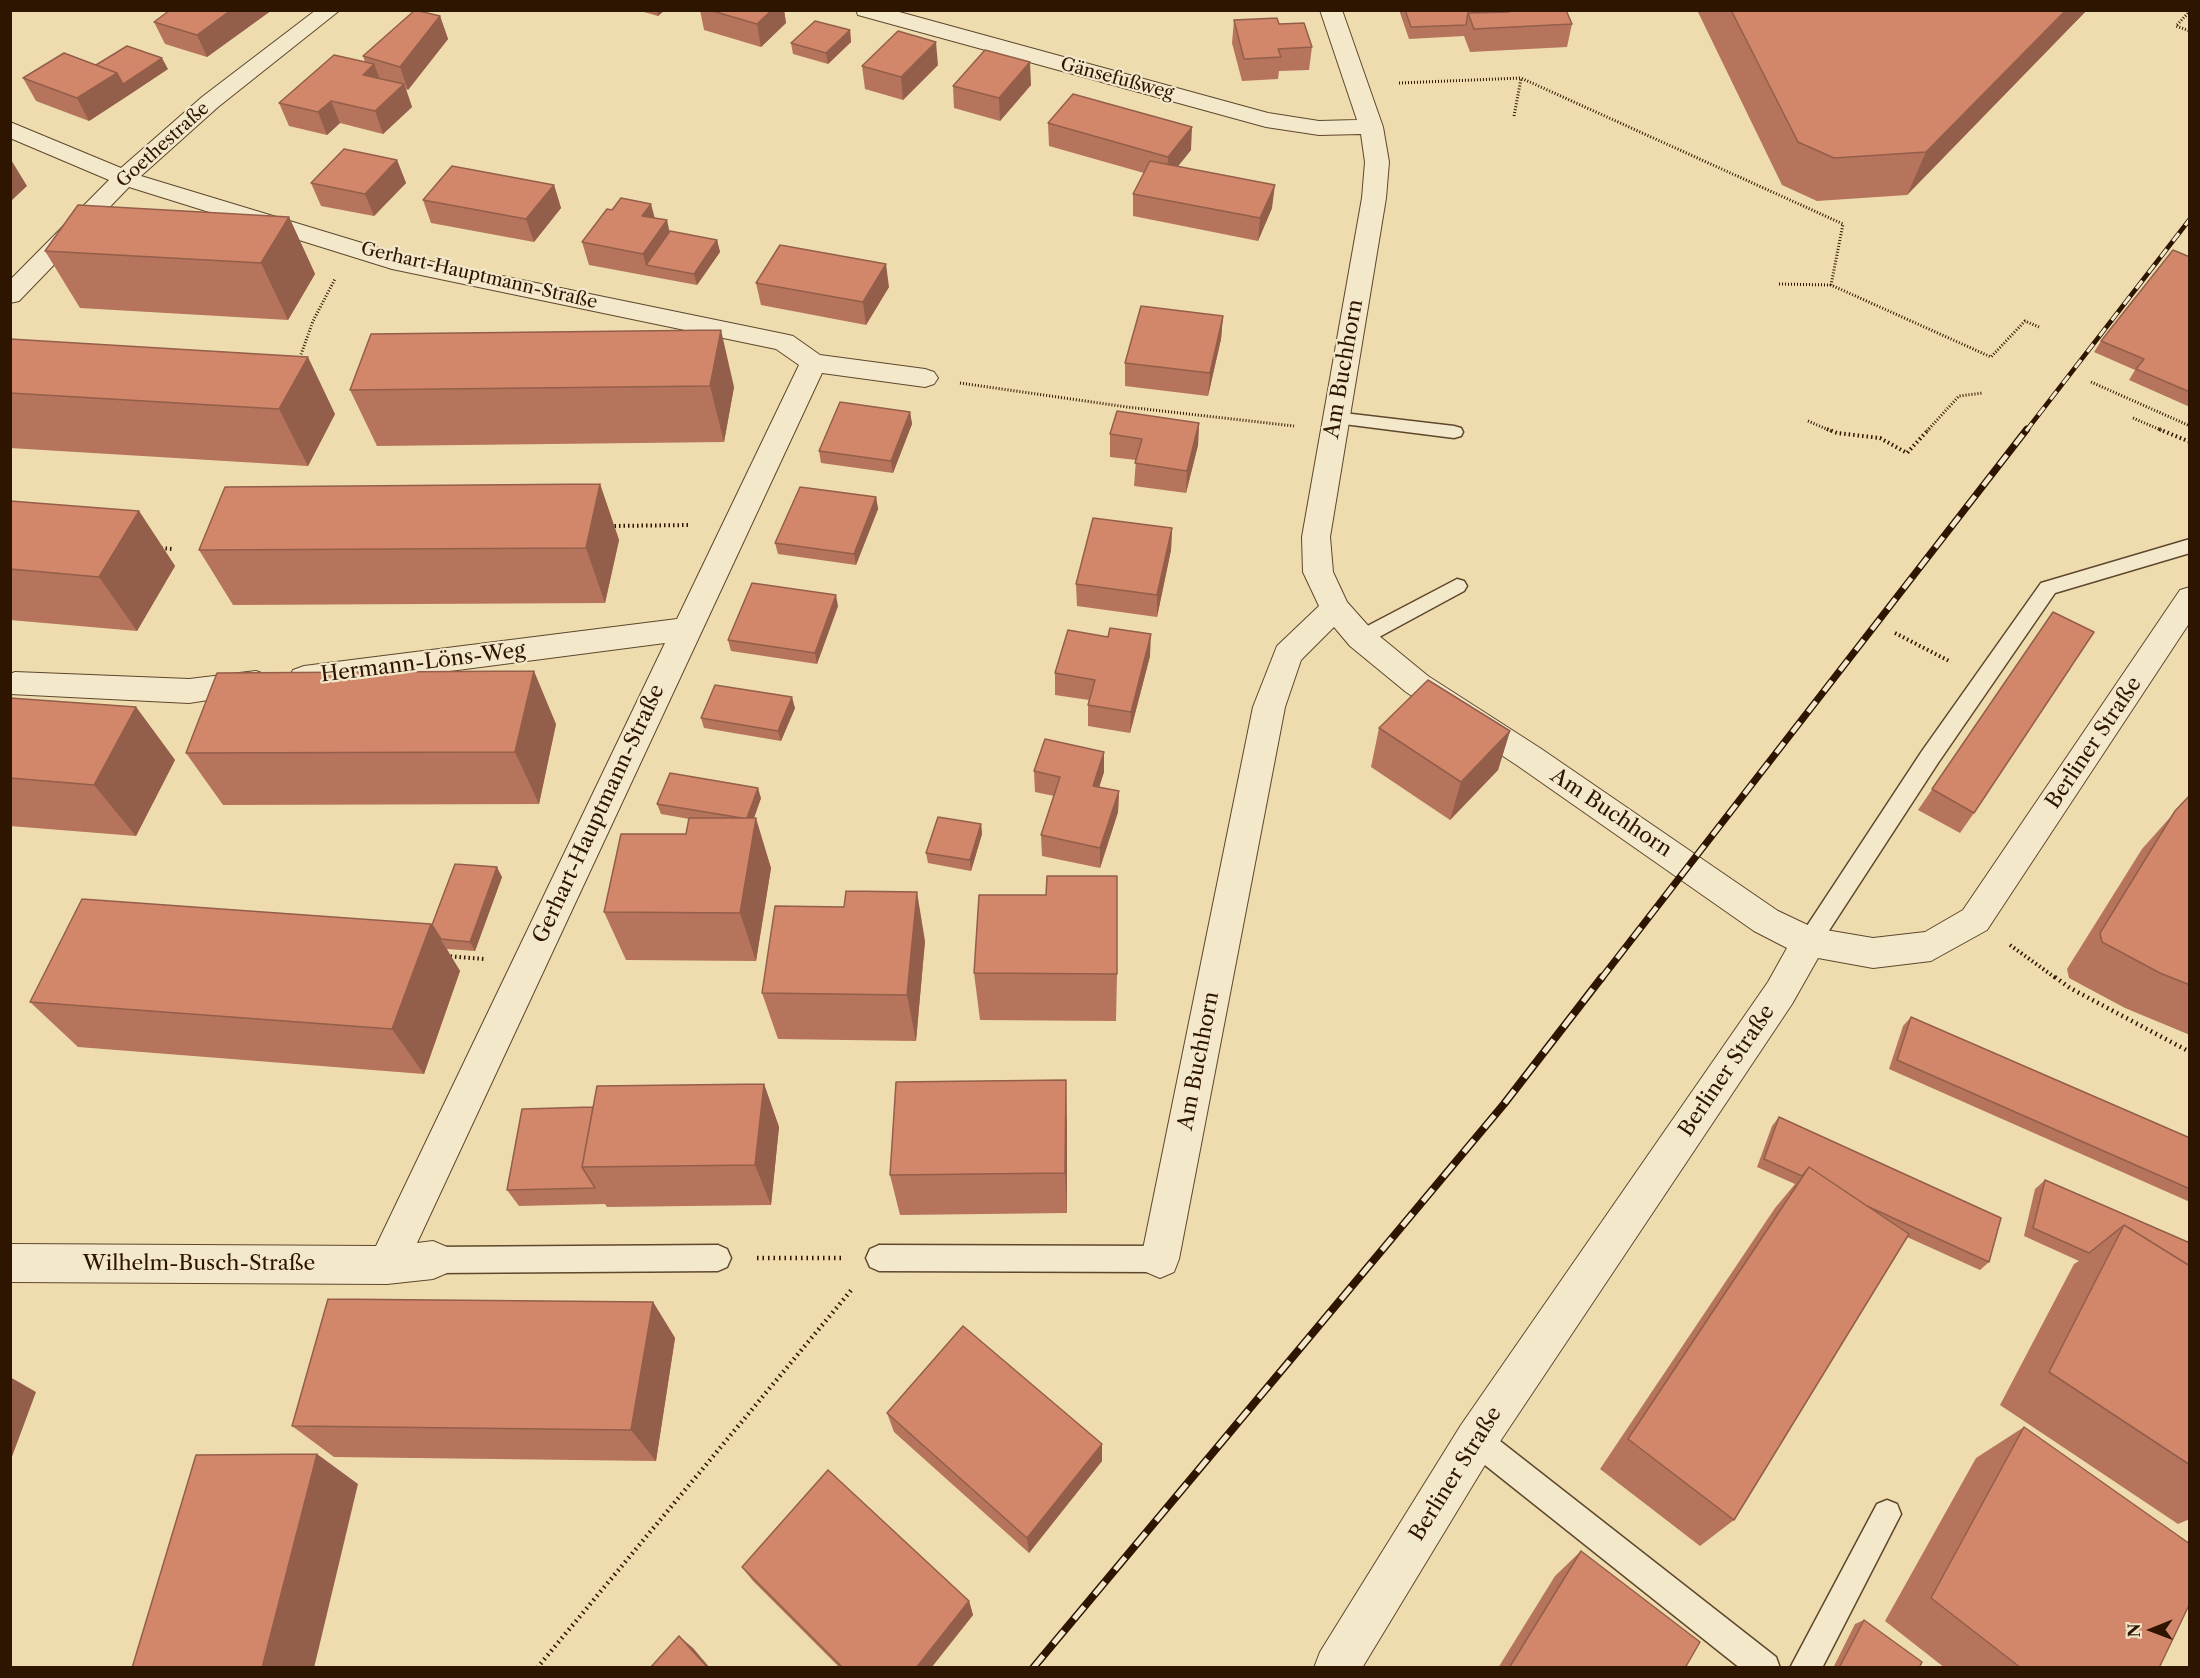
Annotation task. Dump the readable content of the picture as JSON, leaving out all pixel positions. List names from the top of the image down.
{
  "streets": {
    "street": [
      "Gänsefußweg",
      "Goethestraße",
      "Gerhart-Hauptmann-Straße",
      "Am Buchhorn",
      "Hermann-Löns-Weg",
      "Berliner Straße",
      "Wilhelm-Busch-Straße"
    ]
  },
  "crossings": [
    ["Gänsefußweg", "Am Buchhorn"],
    ["Goethestraße", "Gerhart-Hauptmann-Straße"],
    ["Gerhart-Hauptmann-Straße", "Hermann-Löns-Weg"],
    ["Gerhart-Hauptmann-Straße", "Wilhelm-Busch-Straße"],
    ["Am Buchhorn", "Berliner Straße"]
  ],
  "north": "left"
}
